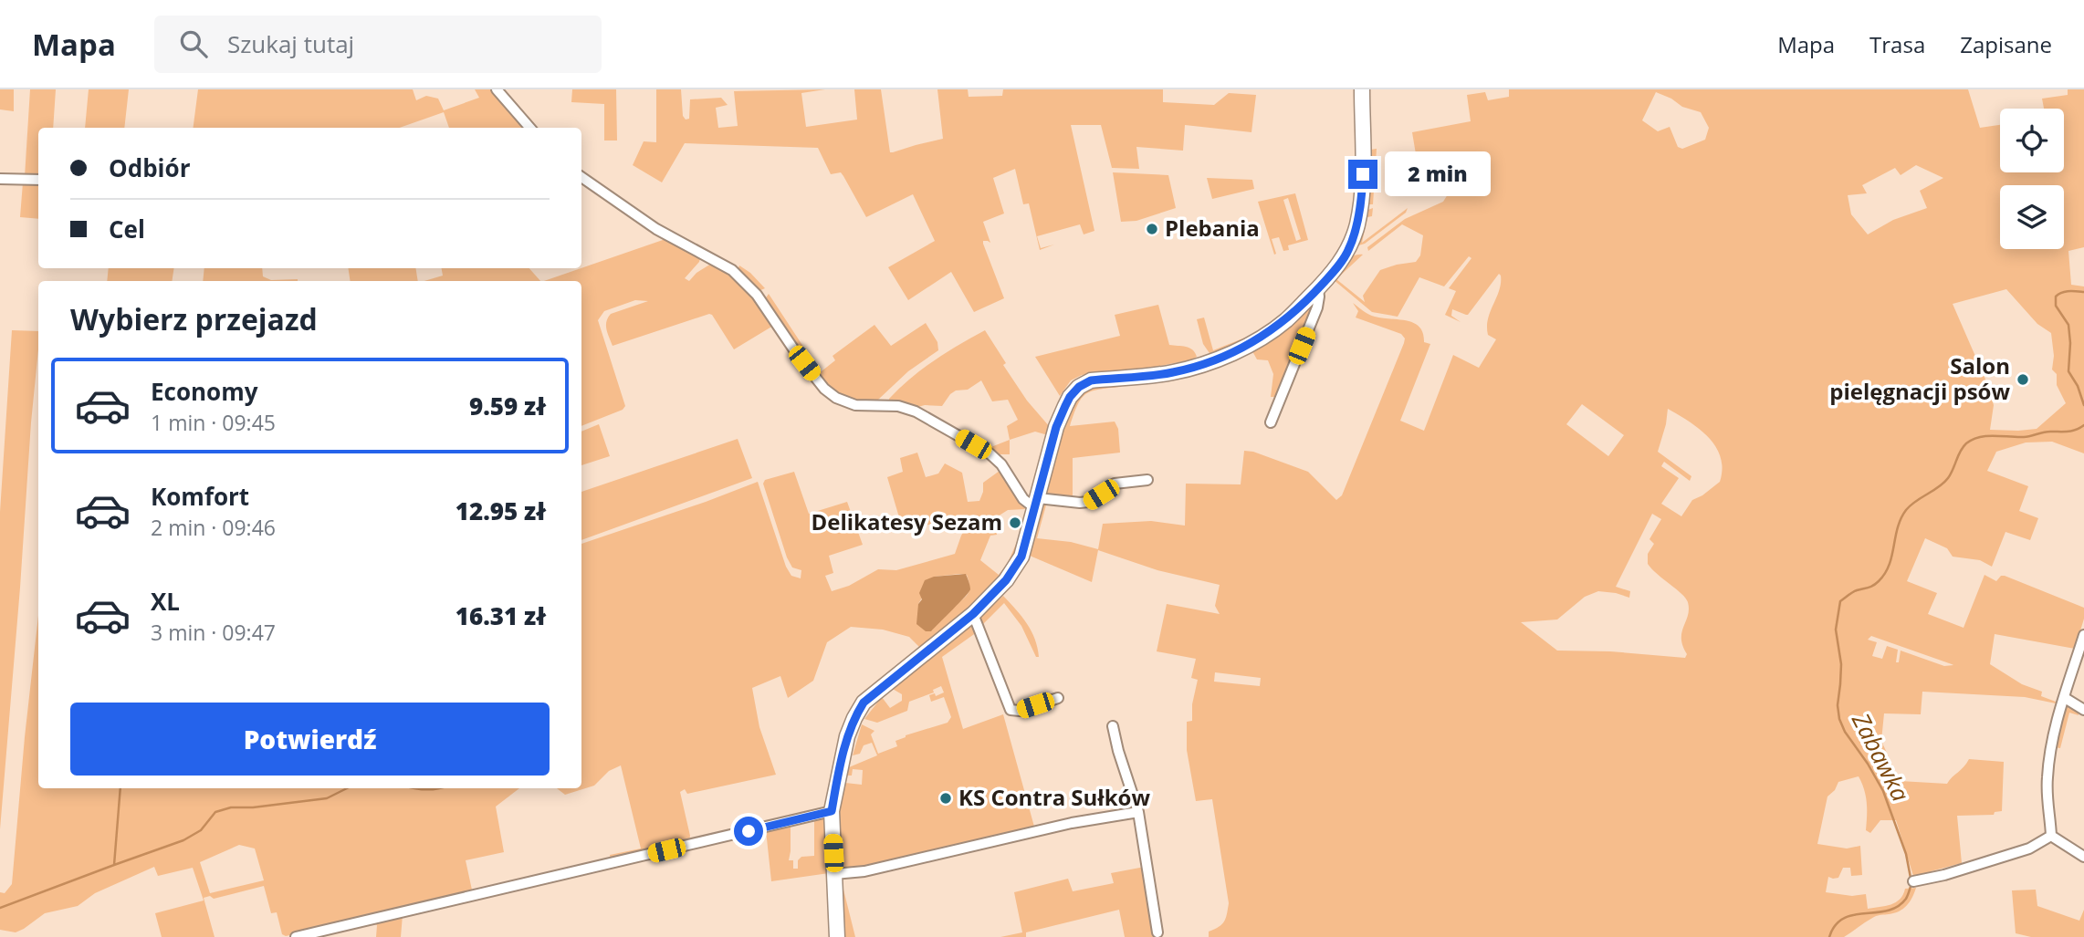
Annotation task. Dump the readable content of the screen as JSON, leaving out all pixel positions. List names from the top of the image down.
{
  "water": ["Zabawka"],
  "places": [
    "Plebania",
    "Salon pielęgnacji psów",
    "Delikatesy Sezam",
    "KS Contra Sułków"
  ],
  "page": {
    "header": "Mapa",
    "search": "Szukaj tutaj",
    "nav": ["Mapa", "Trasa", "Zapisane"],
    "banner": ["Odbiór", "Cel"],
    "bubble": "2 min",
    "heading": "Wybierz przejazd",
    "list": [
      {
        "name": "Economy",
        "note": "1 min · 09:45",
        "value": "9.59 zł"
      },
      {
        "name": "Komfort",
        "note": "2 min · 09:46",
        "value": "12.95 zł"
      },
      {
        "name": "XL",
        "note": "3 min · 09:47",
        "value": "16.31 zł"
      }
    ],
    "buttons": "Potwierdź"
  }
}
